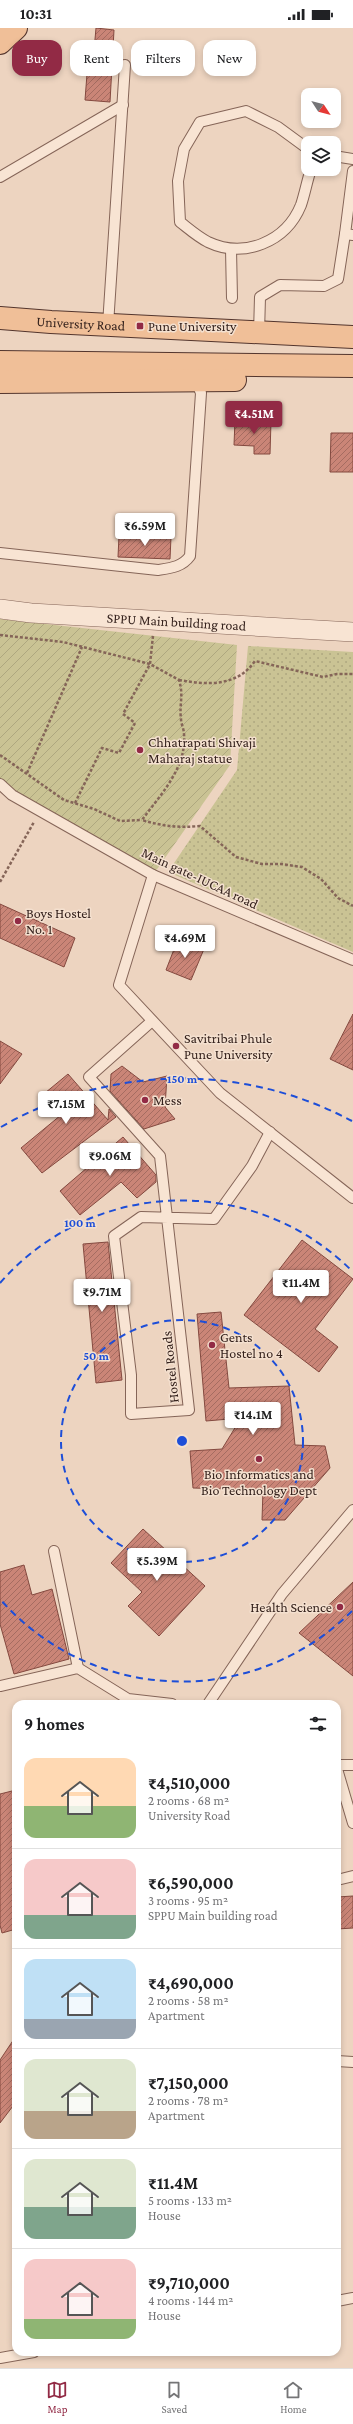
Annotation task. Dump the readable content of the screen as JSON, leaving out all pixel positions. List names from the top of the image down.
{
  "streets": {
    "main road": ["University Road"],
    "street": ["SPPU Main building road"],
    "lane": ["Main gate-IUCAA road", "Hostel Roads"]
  },
  "places": {
    "transit": ["Pune University"],
    "other": [
      "Chhatrapati Shivaji Maharaj statue",
      "Boys Hostel No. 1",
      "Savitribai Phule Pune University",
      "Mess",
      "Gents Hostel no 4",
      "Bio Informatics and Bio Technology Dept",
      "Health Science"
    ]
  },
  "north": "bottom right",
  "page": {
    "status": "10:31",
    "chip": [
      "Buy",
      "Rent",
      "Filters",
      "New"
    ],
    "price": [
      "₹4.51M",
      "₹6.59M",
      "₹4.69M",
      "₹7.15M",
      "₹9.06M",
      "₹11.4M",
      "₹9.71M",
      "₹14.1M",
      "₹5.39M"
    ],
    "heading": "9 homes",
    "list": [
      {
        "name": "₹4,510,000",
        "note": "2 rooms · 68 m² · University Road"
      },
      {
        "name": "₹6,590,000",
        "note": "3 rooms · 95 m² · SPPU Main building road"
      },
      {
        "name": "₹4,690,000",
        "note": "2 rooms · 58 m² · Apartment"
      },
      {
        "name": "₹7,150,000",
        "note": "2 rooms · 78 m² · Apartment"
      },
      {
        "name": "₹11.4M",
        "note": "5 rooms · 133 m² · House"
      },
      {
        "name": "₹9,710,000",
        "note": "4 rooms · 144 m² · House"
      }
    ],
    "tabs": ["Map", "Saved", "Home"]
  },
  "rings": ["150 m", "100 m", "50 m"]
}
